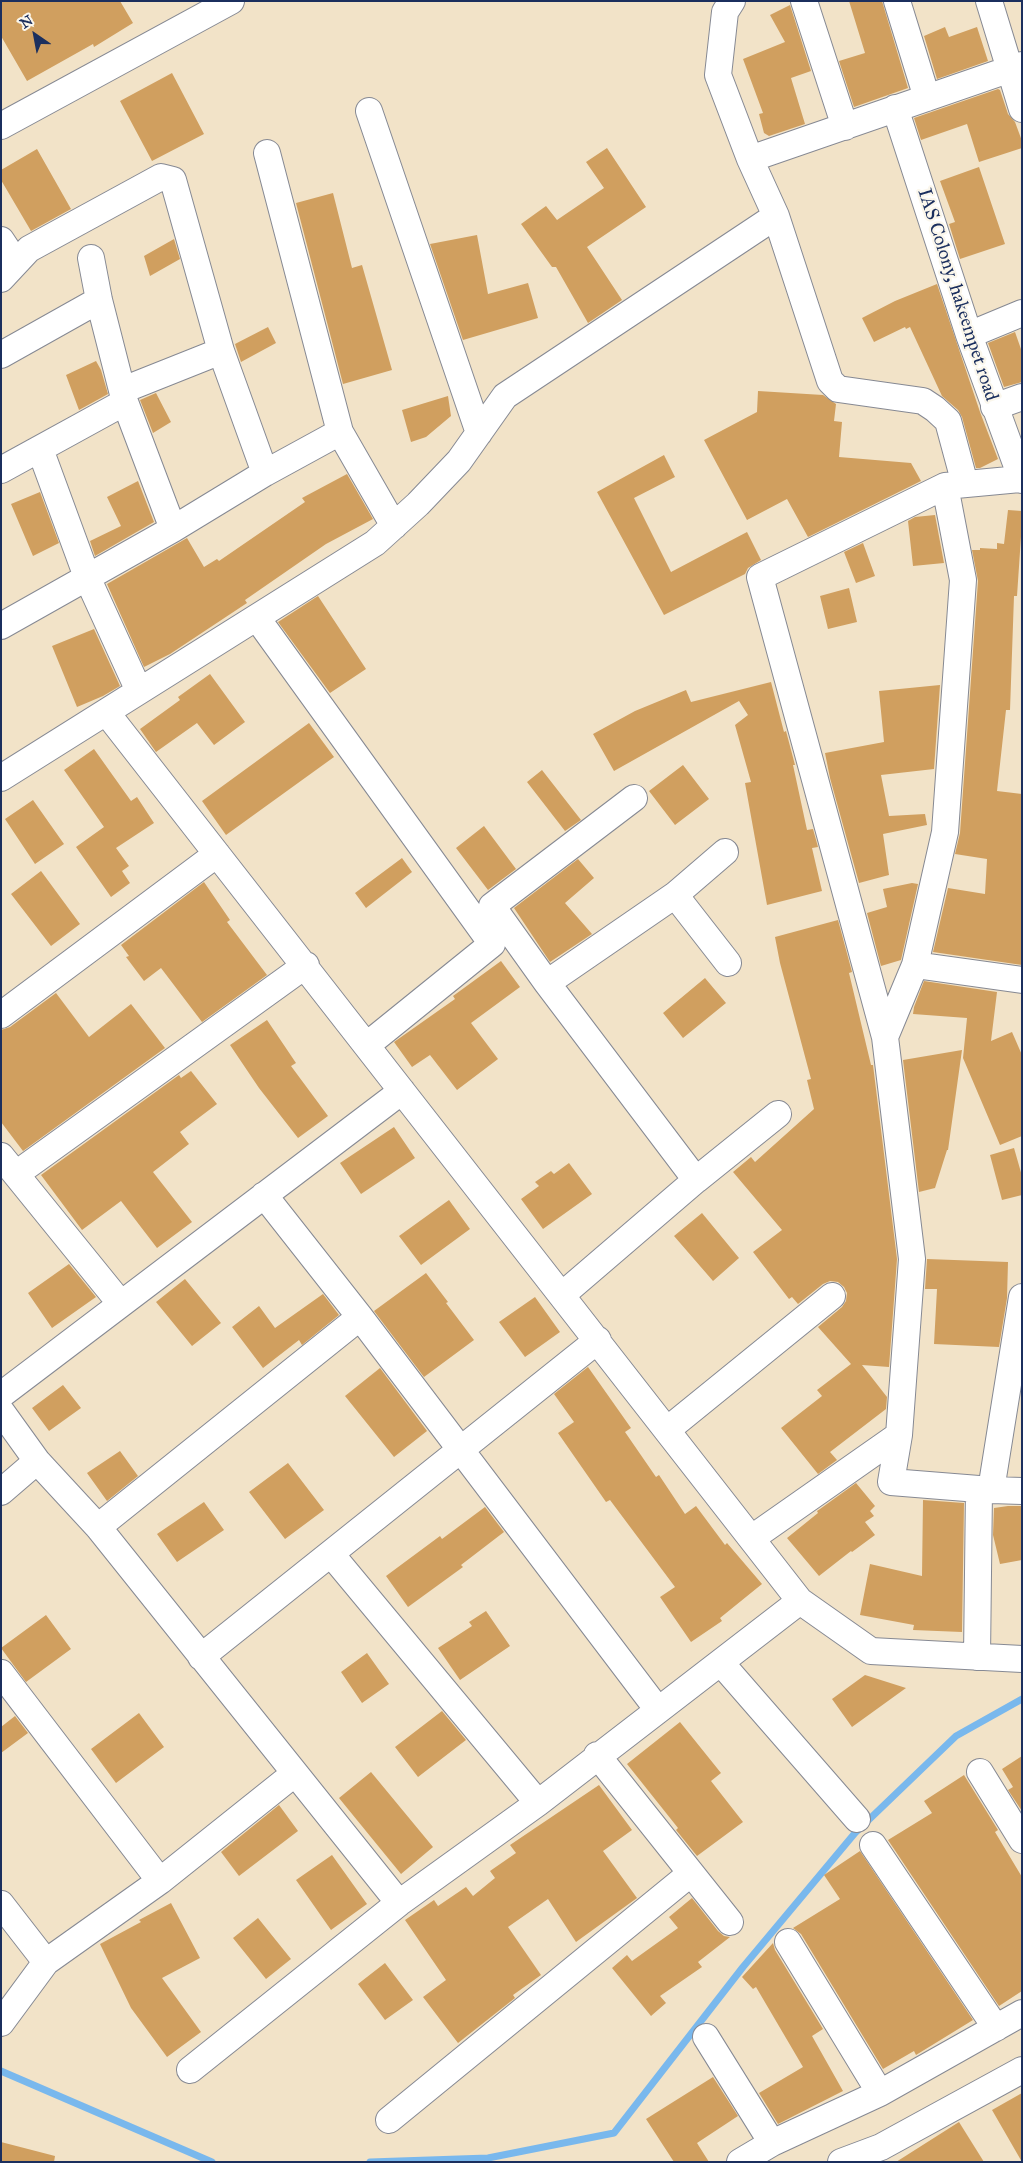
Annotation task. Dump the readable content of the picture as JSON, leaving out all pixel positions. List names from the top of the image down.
{
  "streets": {
    "street": ["IAS Colony, hakeempet road"]
  },
  "north": "top left"
}
